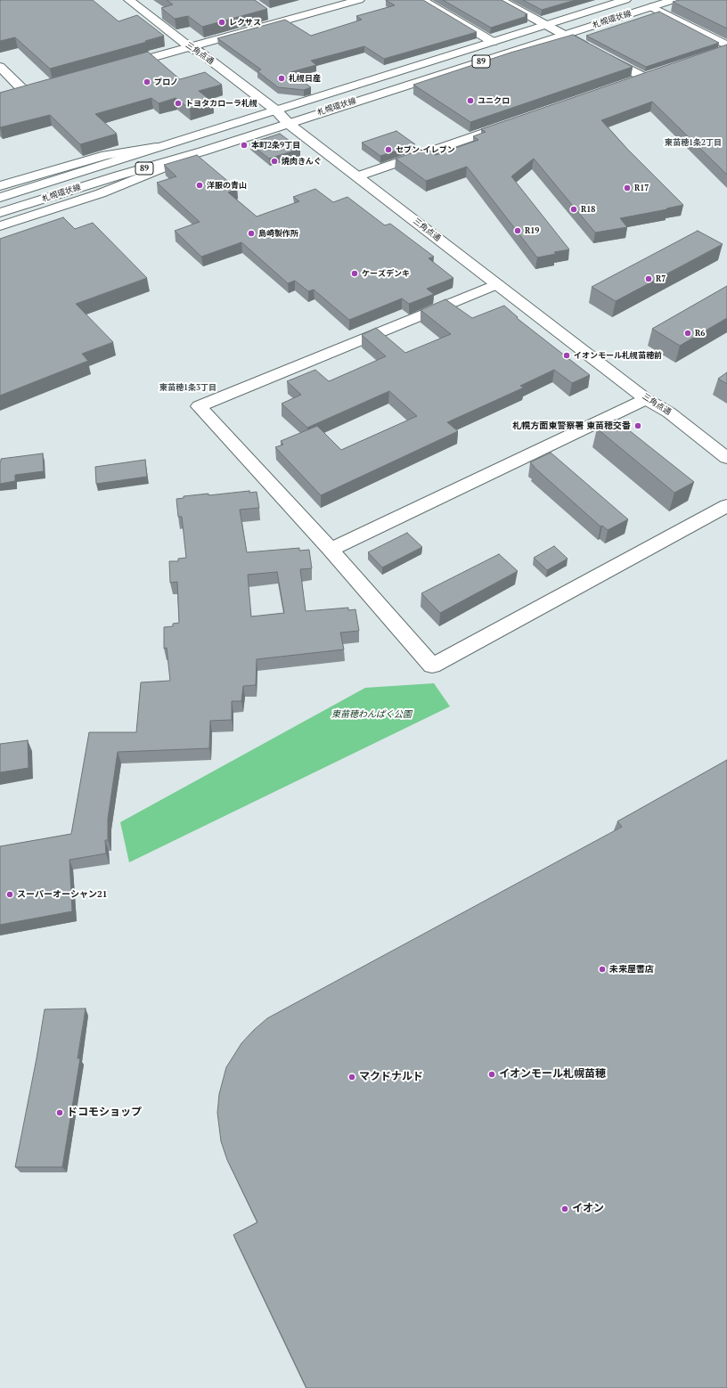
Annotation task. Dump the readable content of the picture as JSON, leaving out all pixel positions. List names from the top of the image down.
{
  "streets": {
    "street": ["札幌環状線", "三角点通", "89"]
  },
  "crossings": [
    ["札幌環状線", "三角点通"]
  ],
  "districts": ["東苗穂1条2丁目", "東苗穂1条3丁目"],
  "parks": ["東苗穂わんぱく公園"],
  "places": [
    "レクサス",
    "札幌日産",
    "プロノ",
    "ユニクロ",
    "トヨタカローラ札幌",
    "本町2条9丁目",
    "セブン-イレブン",
    "焼肉きんぐ",
    "洋服の青山",
    "R17",
    "R18",
    "R19",
    "島崎製作所",
    "ケーズデンキ",
    "R7",
    "R6",
    "イオンモール札幌苗穂前",
    "札幌方面東警察署 東苗穂交番",
    "スーパーオーシャン21",
    "未来屋書店",
    "イオンモール札幌苗穂",
    "マクドナルド",
    "ドコモショップ",
    "イオン"
  ]
}
